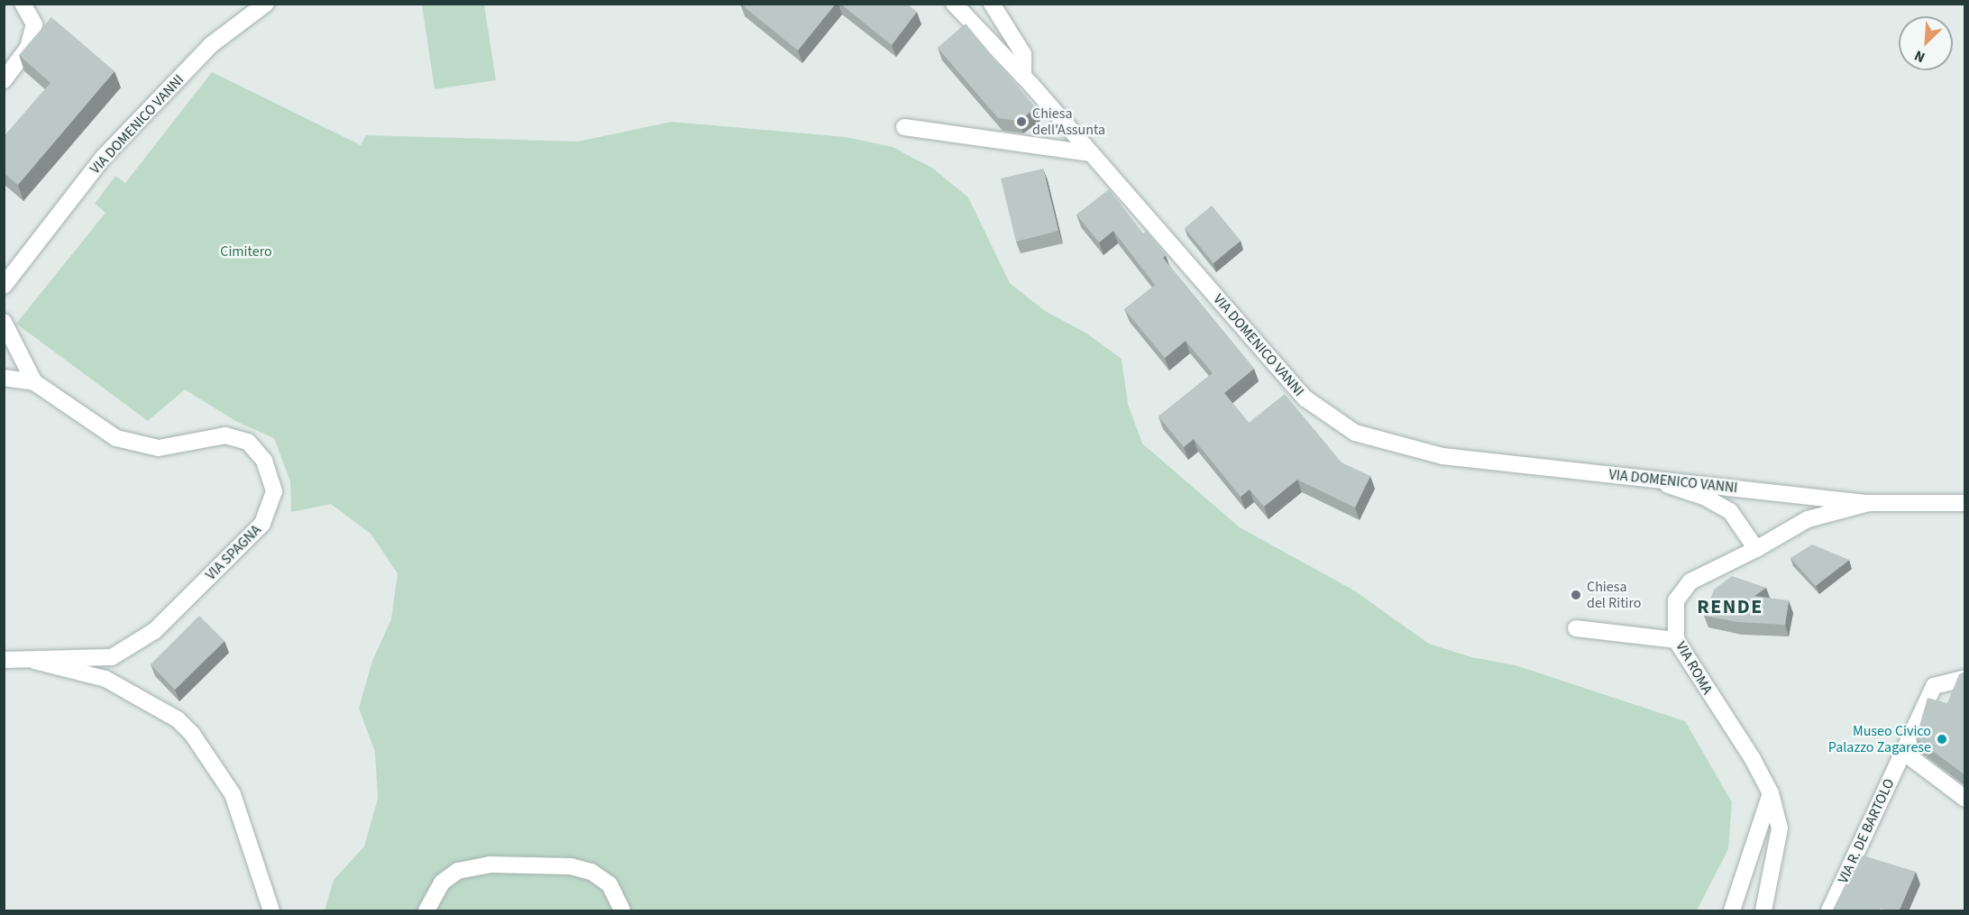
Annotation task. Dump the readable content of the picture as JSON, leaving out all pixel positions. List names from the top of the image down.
{
  "streets": {
    "street": [
      "VIA DOMENICO VANNI",
      "VIA SPAGNA",
      "VIA ROMA",
      "VIA R. DE BARTOLO"
    ]
  },
  "crossings": [
    ["VIA DOMENICO VANNI", "VIA ROMA"]
  ],
  "districts": ["RENDE"],
  "parks": ["Cimitero"],
  "places": ["Chiesa dell'Assunta", "Chiesa del Ritiro", "Museo Civico Palazzo Zagarese"],
  "north": "bottom left"
}
